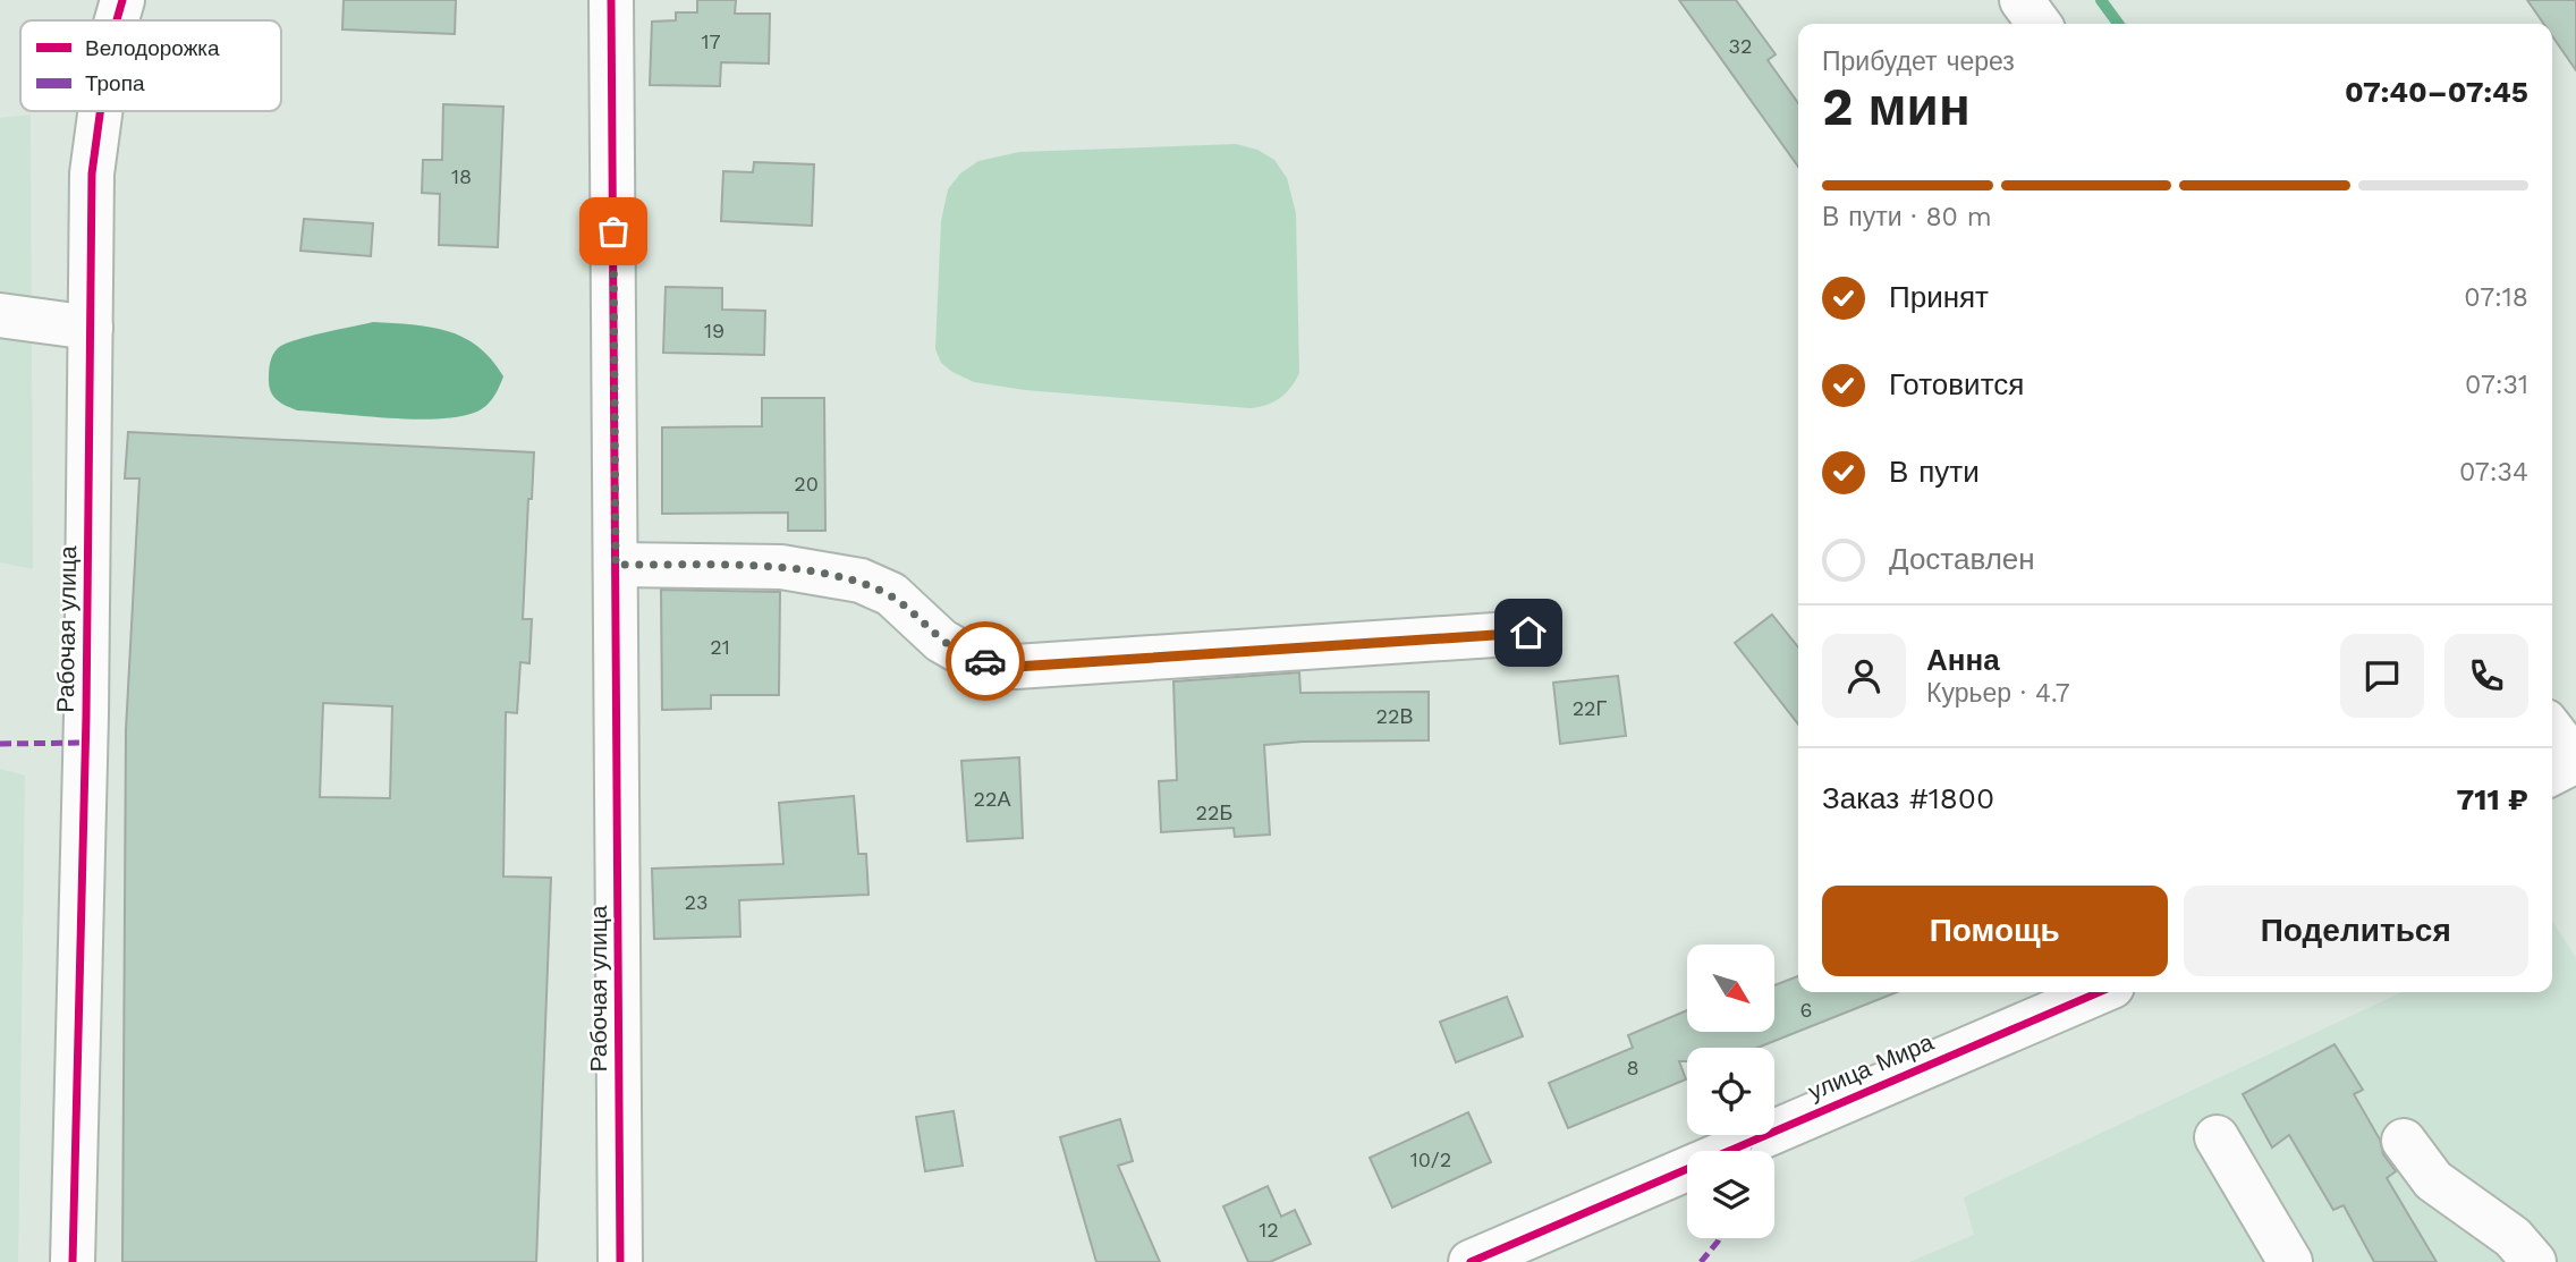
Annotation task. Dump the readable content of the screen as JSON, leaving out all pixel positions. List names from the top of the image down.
{
  "streets": {
    "street": ["Рабочая улица", "улица Мира"]
  },
  "house_numbers": [
    "17",
    "32",
    "18",
    "19",
    "20",
    "21",
    "22Г",
    "22В",
    "22А",
    "22Б",
    "23",
    "6",
    "8",
    "10/2",
    "12"
  ],
  "legend": ["Велодорожка", "Тропа"],
  "north": "bottom right",
  "page": {
    "heading": ["2 мин", "Прибудет через", "07:40–07:45"],
    "panel": [
      "Анна",
      "Курьер · 4.7",
      "Заказ #1800",
      "711 ₽"
    ],
    "bar": "В пути · 80 m",
    "list": [
      ["Принят", "07:18"],
      ["Готовится", "07:31"],
      ["В пути", "07:34"],
      "Доставлен"
    ],
    "buttons": ["Помощь", "Поделиться"]
  }
}
